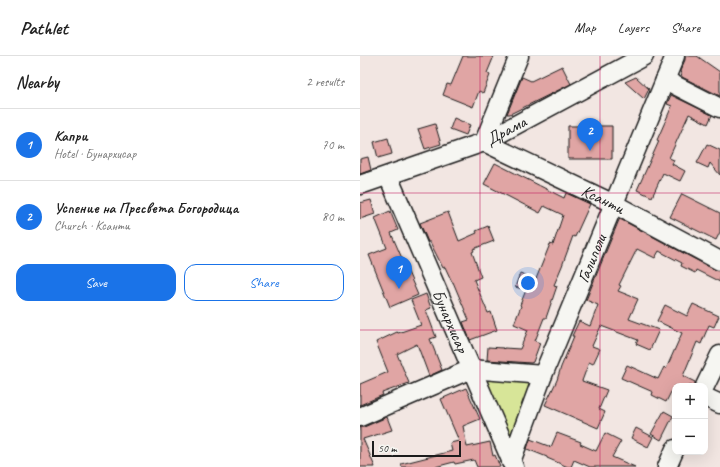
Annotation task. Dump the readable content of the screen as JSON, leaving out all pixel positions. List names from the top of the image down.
{
  "streets": {
    "street": [
      "Драма",
      "Ксанти",
      "Галиполи",
      "Бунархисар"
    ]
  },
  "crossings": [
    ["Драма", "Ксанти"],
    ["Драма", "Бунархисар"],
    ["Ксанти", "Галиполи"],
    ["Галиполи", "Бунархисар"]
  ],
  "scale_bar": "50 m",
  "page": {
    "header": "Pathlet",
    "nav": ["Map", "Layers", "Share"],
    "heading": ["Nearby", "2 results"],
    "list": [
      {
        "mark": "1",
        "name": "Капри",
        "note": "Hotel · Бунархисар",
        "value": "70 m"
      },
      {
        "mark": "2",
        "name": "Успение на Пресвета Богородица",
        "note": "Church · Ксанти",
        "value": "80 m"
      }
    ],
    "pins": ["2", "1"],
    "buttons": ["Save", "Share"],
    "map_buttons": ["+", "−"],
    "scale": "50 m"
  }
}
